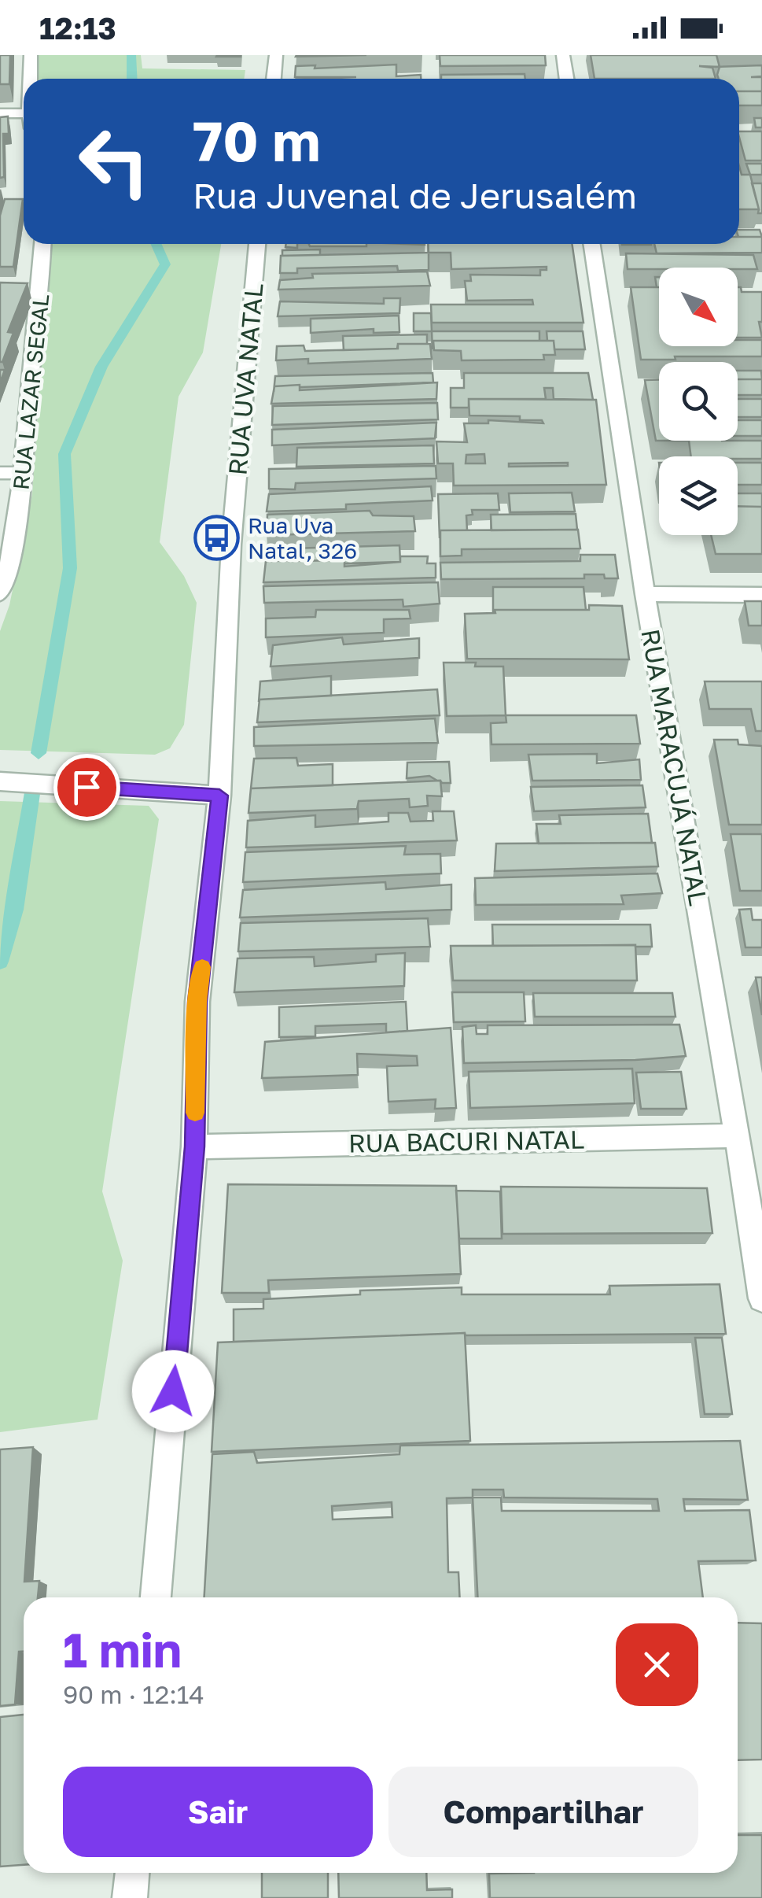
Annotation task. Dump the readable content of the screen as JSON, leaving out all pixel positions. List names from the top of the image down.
{
  "streets": {
    "street": [
      "RUA UVA NATAL",
      "RUA LAZAR SEGAL",
      "RUA MARACUJÁ NATAL",
      "RUA BACURI NATAL"
    ]
  },
  "crossings": [
    ["RUA UVA NATAL", "RUA BACURI NATAL"],
    ["RUA MARACUJÁ NATAL", "RUA BACURI NATAL"]
  ],
  "places": {
    "bus stop": ["Rua Uva Natal, 326"]
  },
  "north": "bottom right",
  "page": {
    "status": "12:13",
    "turn": ["70 m", "Rua Juvenal de Jerusalém"],
    "heading": ["1 min", "90 m · 12:14"],
    "buttons": ["Sair", "Compartilhar"]
  }
}
